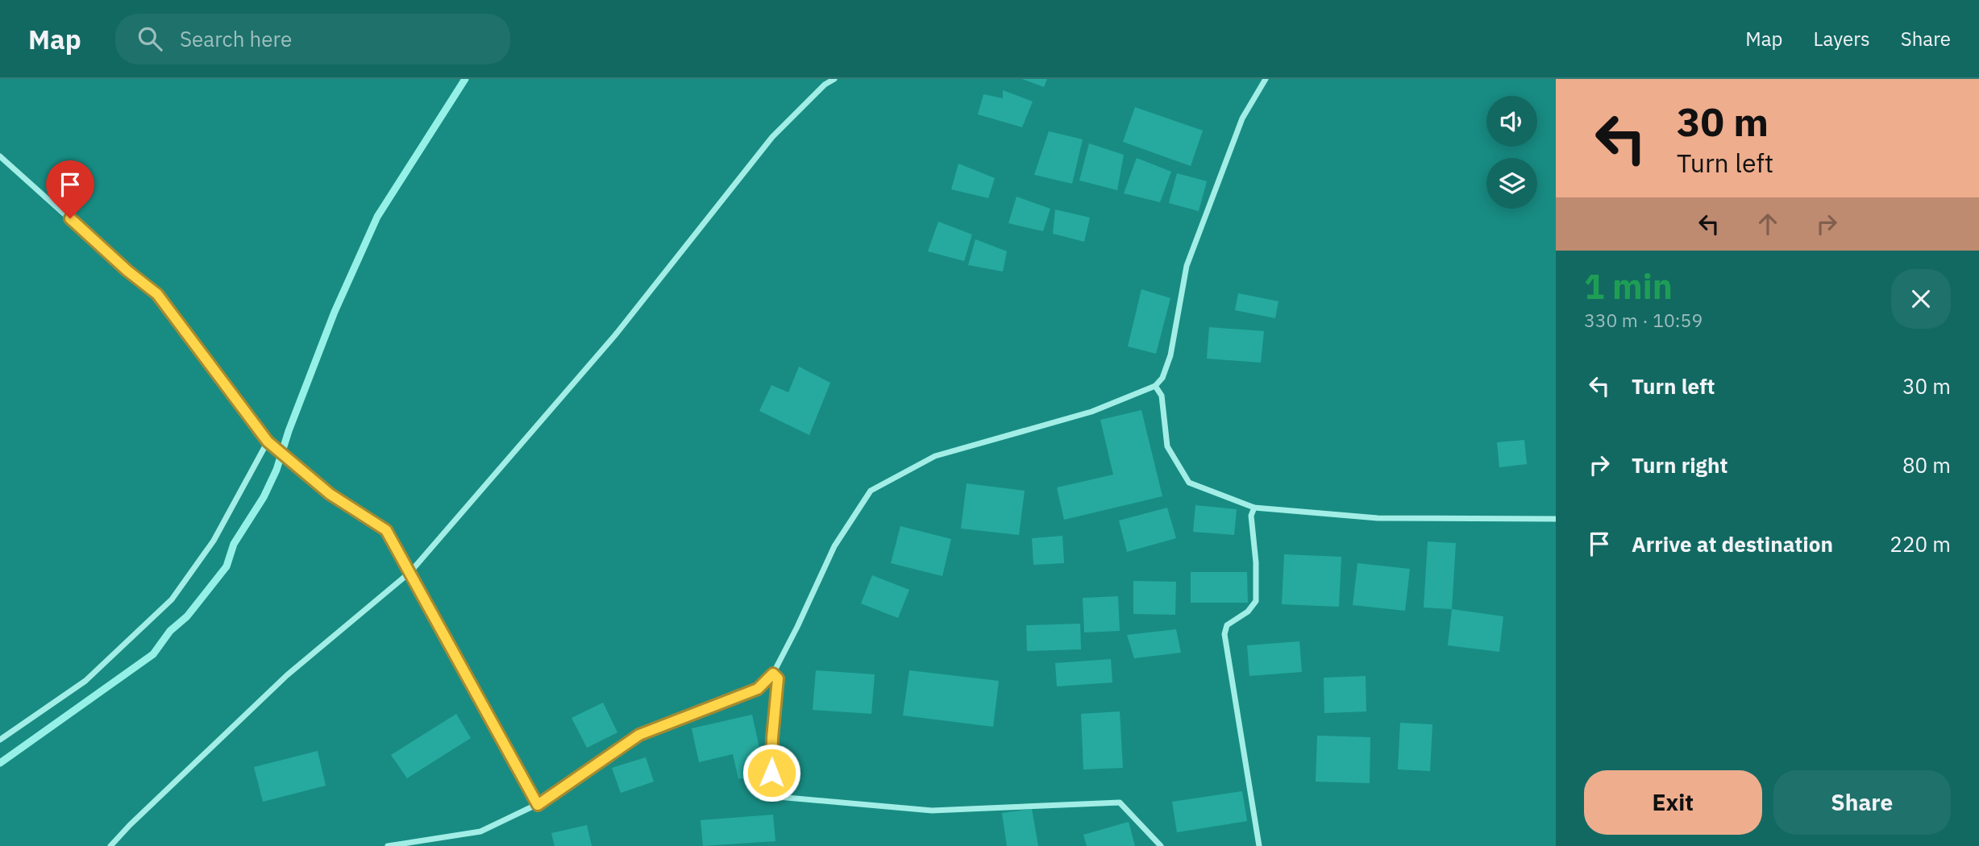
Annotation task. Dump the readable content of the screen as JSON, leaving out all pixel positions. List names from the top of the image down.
{
  "page": {
    "header": "Map",
    "search": "Search here",
    "nav": ["Map", "Layers", "Share"],
    "turn": ["30 m", "Turn left"],
    "heading": ["1 min", "330 m · 10:59"],
    "list": [
      {
        "name": "Turn left",
        "value": "30 m"
      },
      {
        "name": "Turn right",
        "value": "80 m"
      },
      {
        "name": "Arrive at destination",
        "value": "220 m"
      }
    ],
    "buttons": ["Exit", "Share"]
  }
}
